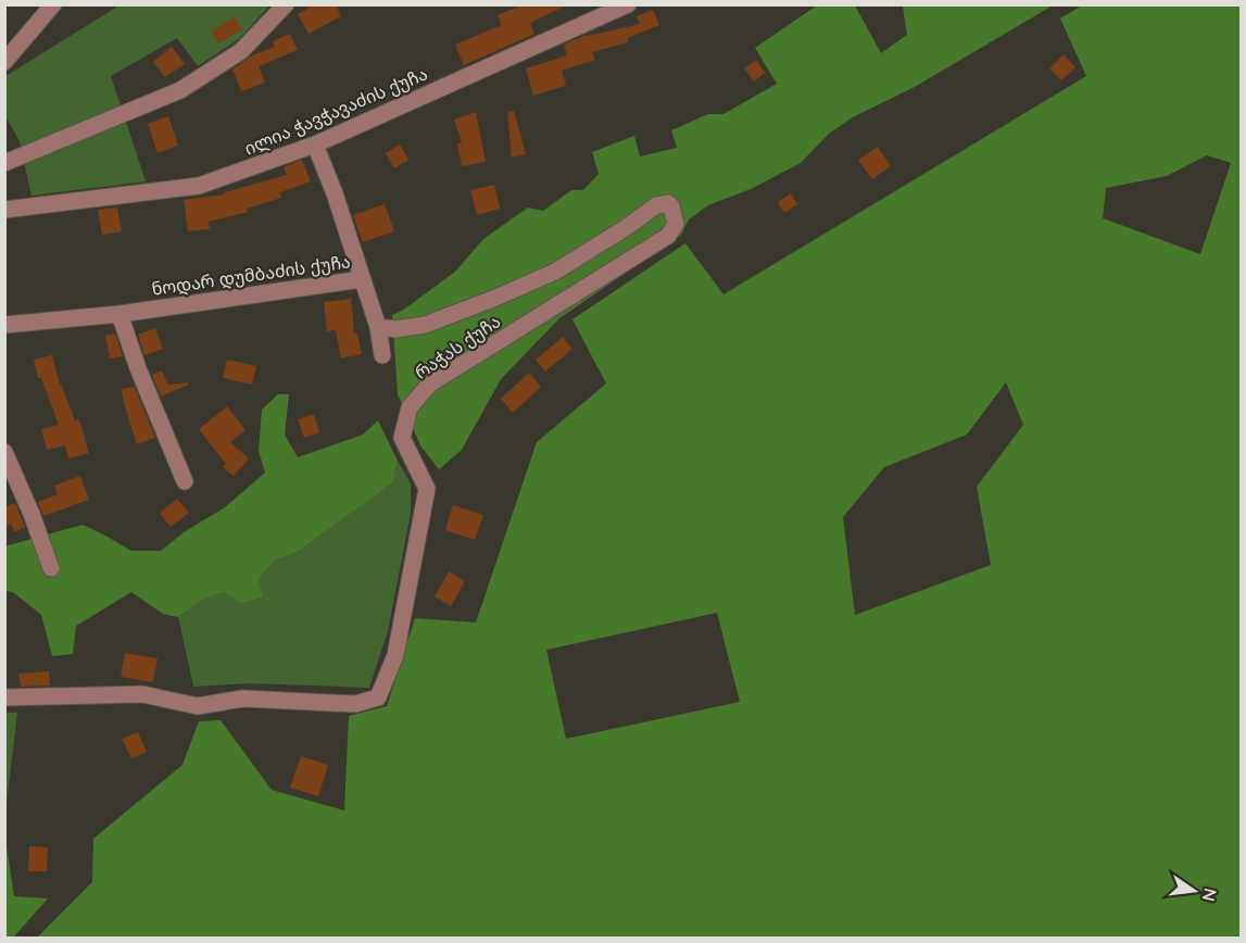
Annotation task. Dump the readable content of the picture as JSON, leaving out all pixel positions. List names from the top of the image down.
{
  "streets": {
    "street": ["ილია ჭავჭავაძის ქუჩა", "ნოდარ დუმბაძის ქუჩა", "რაჭას ქუჩა"]
  },
  "crossings": [
    ["ილია ჭავჭავაძის ქუჩა", "ნოდარ დუმბაძის ქუჩა"]
  ],
  "north": "right"
}
